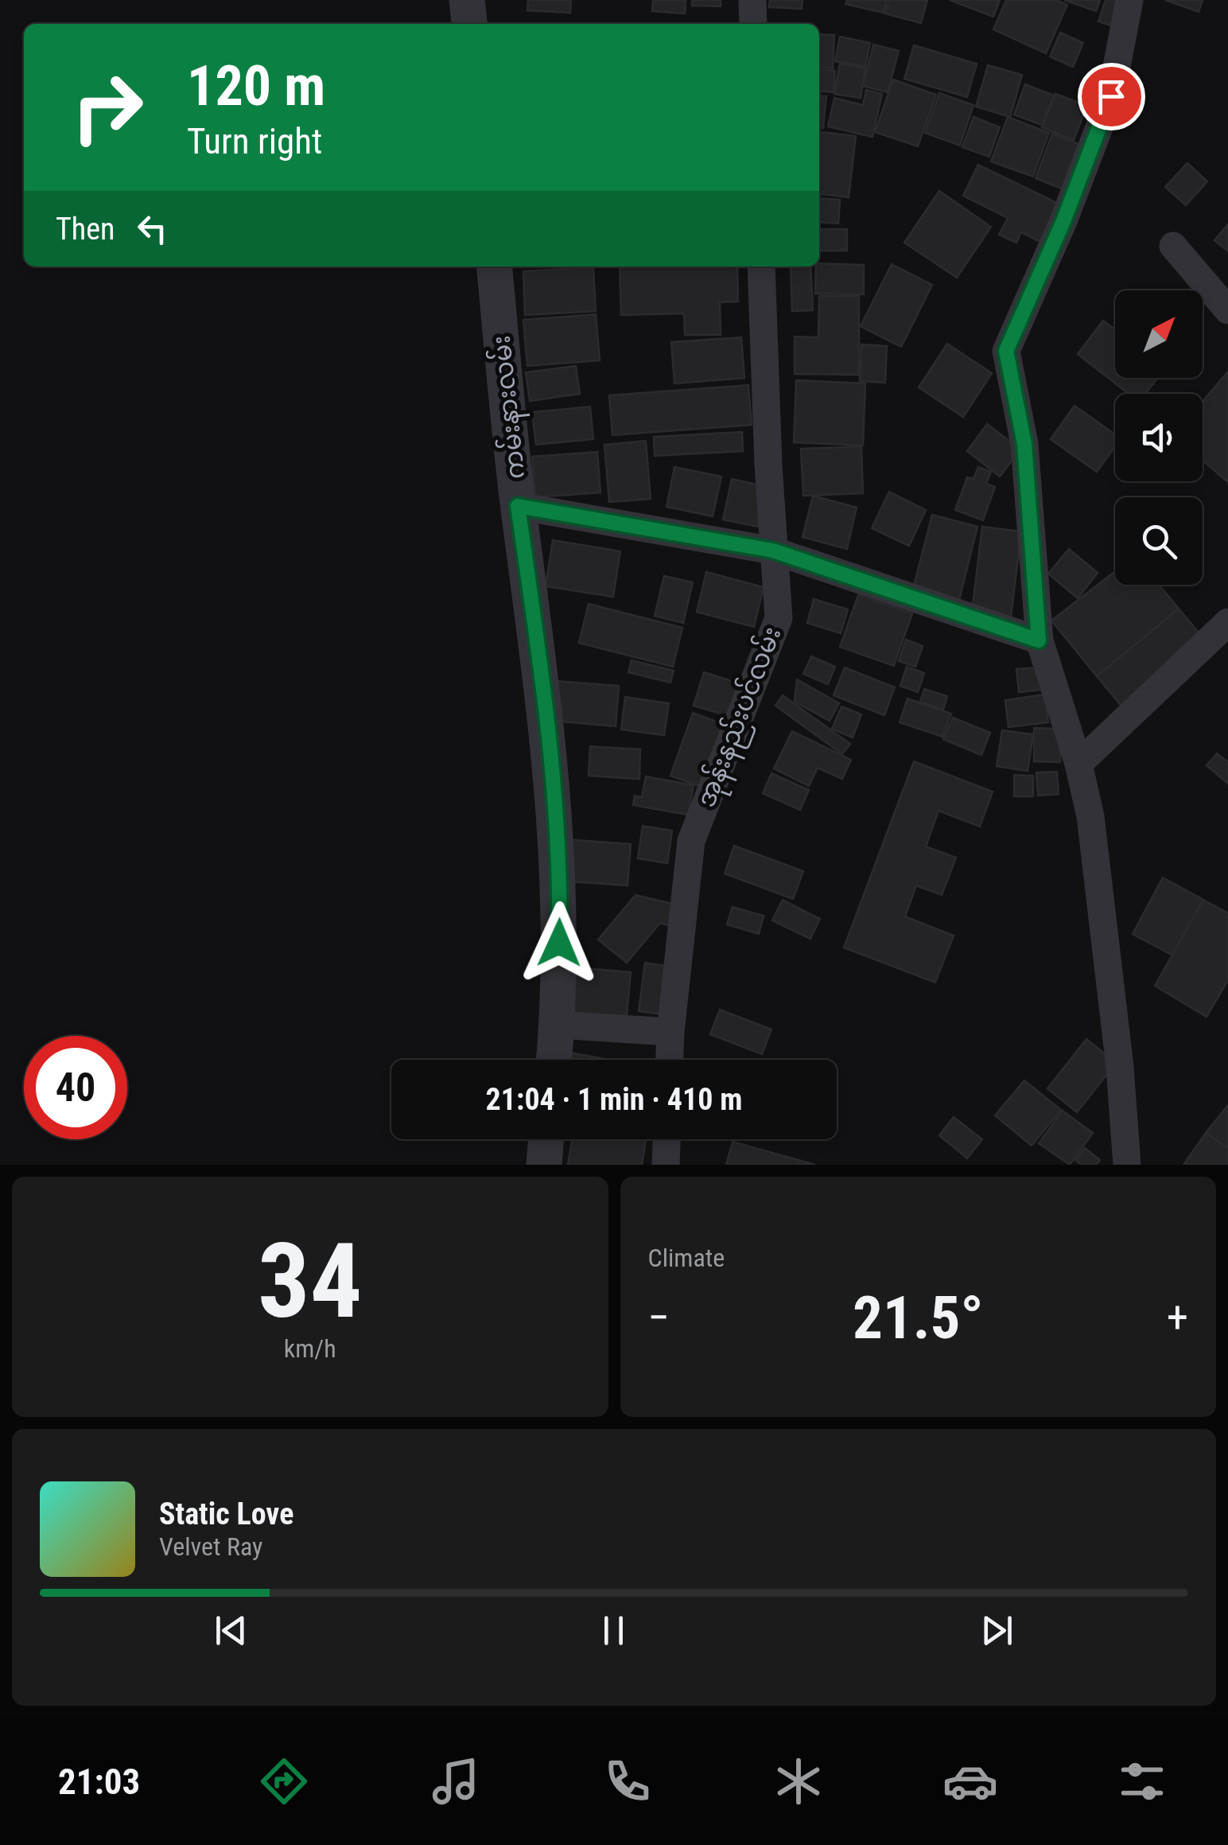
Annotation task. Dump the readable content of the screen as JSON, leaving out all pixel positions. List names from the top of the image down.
{
  "streets": {
    "street": ["ကမ်းနားလမ်း", "အုန်းနည်းပင်လမ်း"]
  },
  "north": "top right",
  "page": {
    "turn": ["120 m", "Turn right"],
    "then": "Then",
    "limit": "40",
    "trip": "21:04 · 1 min · 410 m",
    "tile": [
      ["34", "km/h"],
      "Climate"
    ],
    "heat": ["−", "21.5°", "+"],
    "song": ["Static Love", "Velvet Ray"],
    "tabs": "21:03"
  }
}
